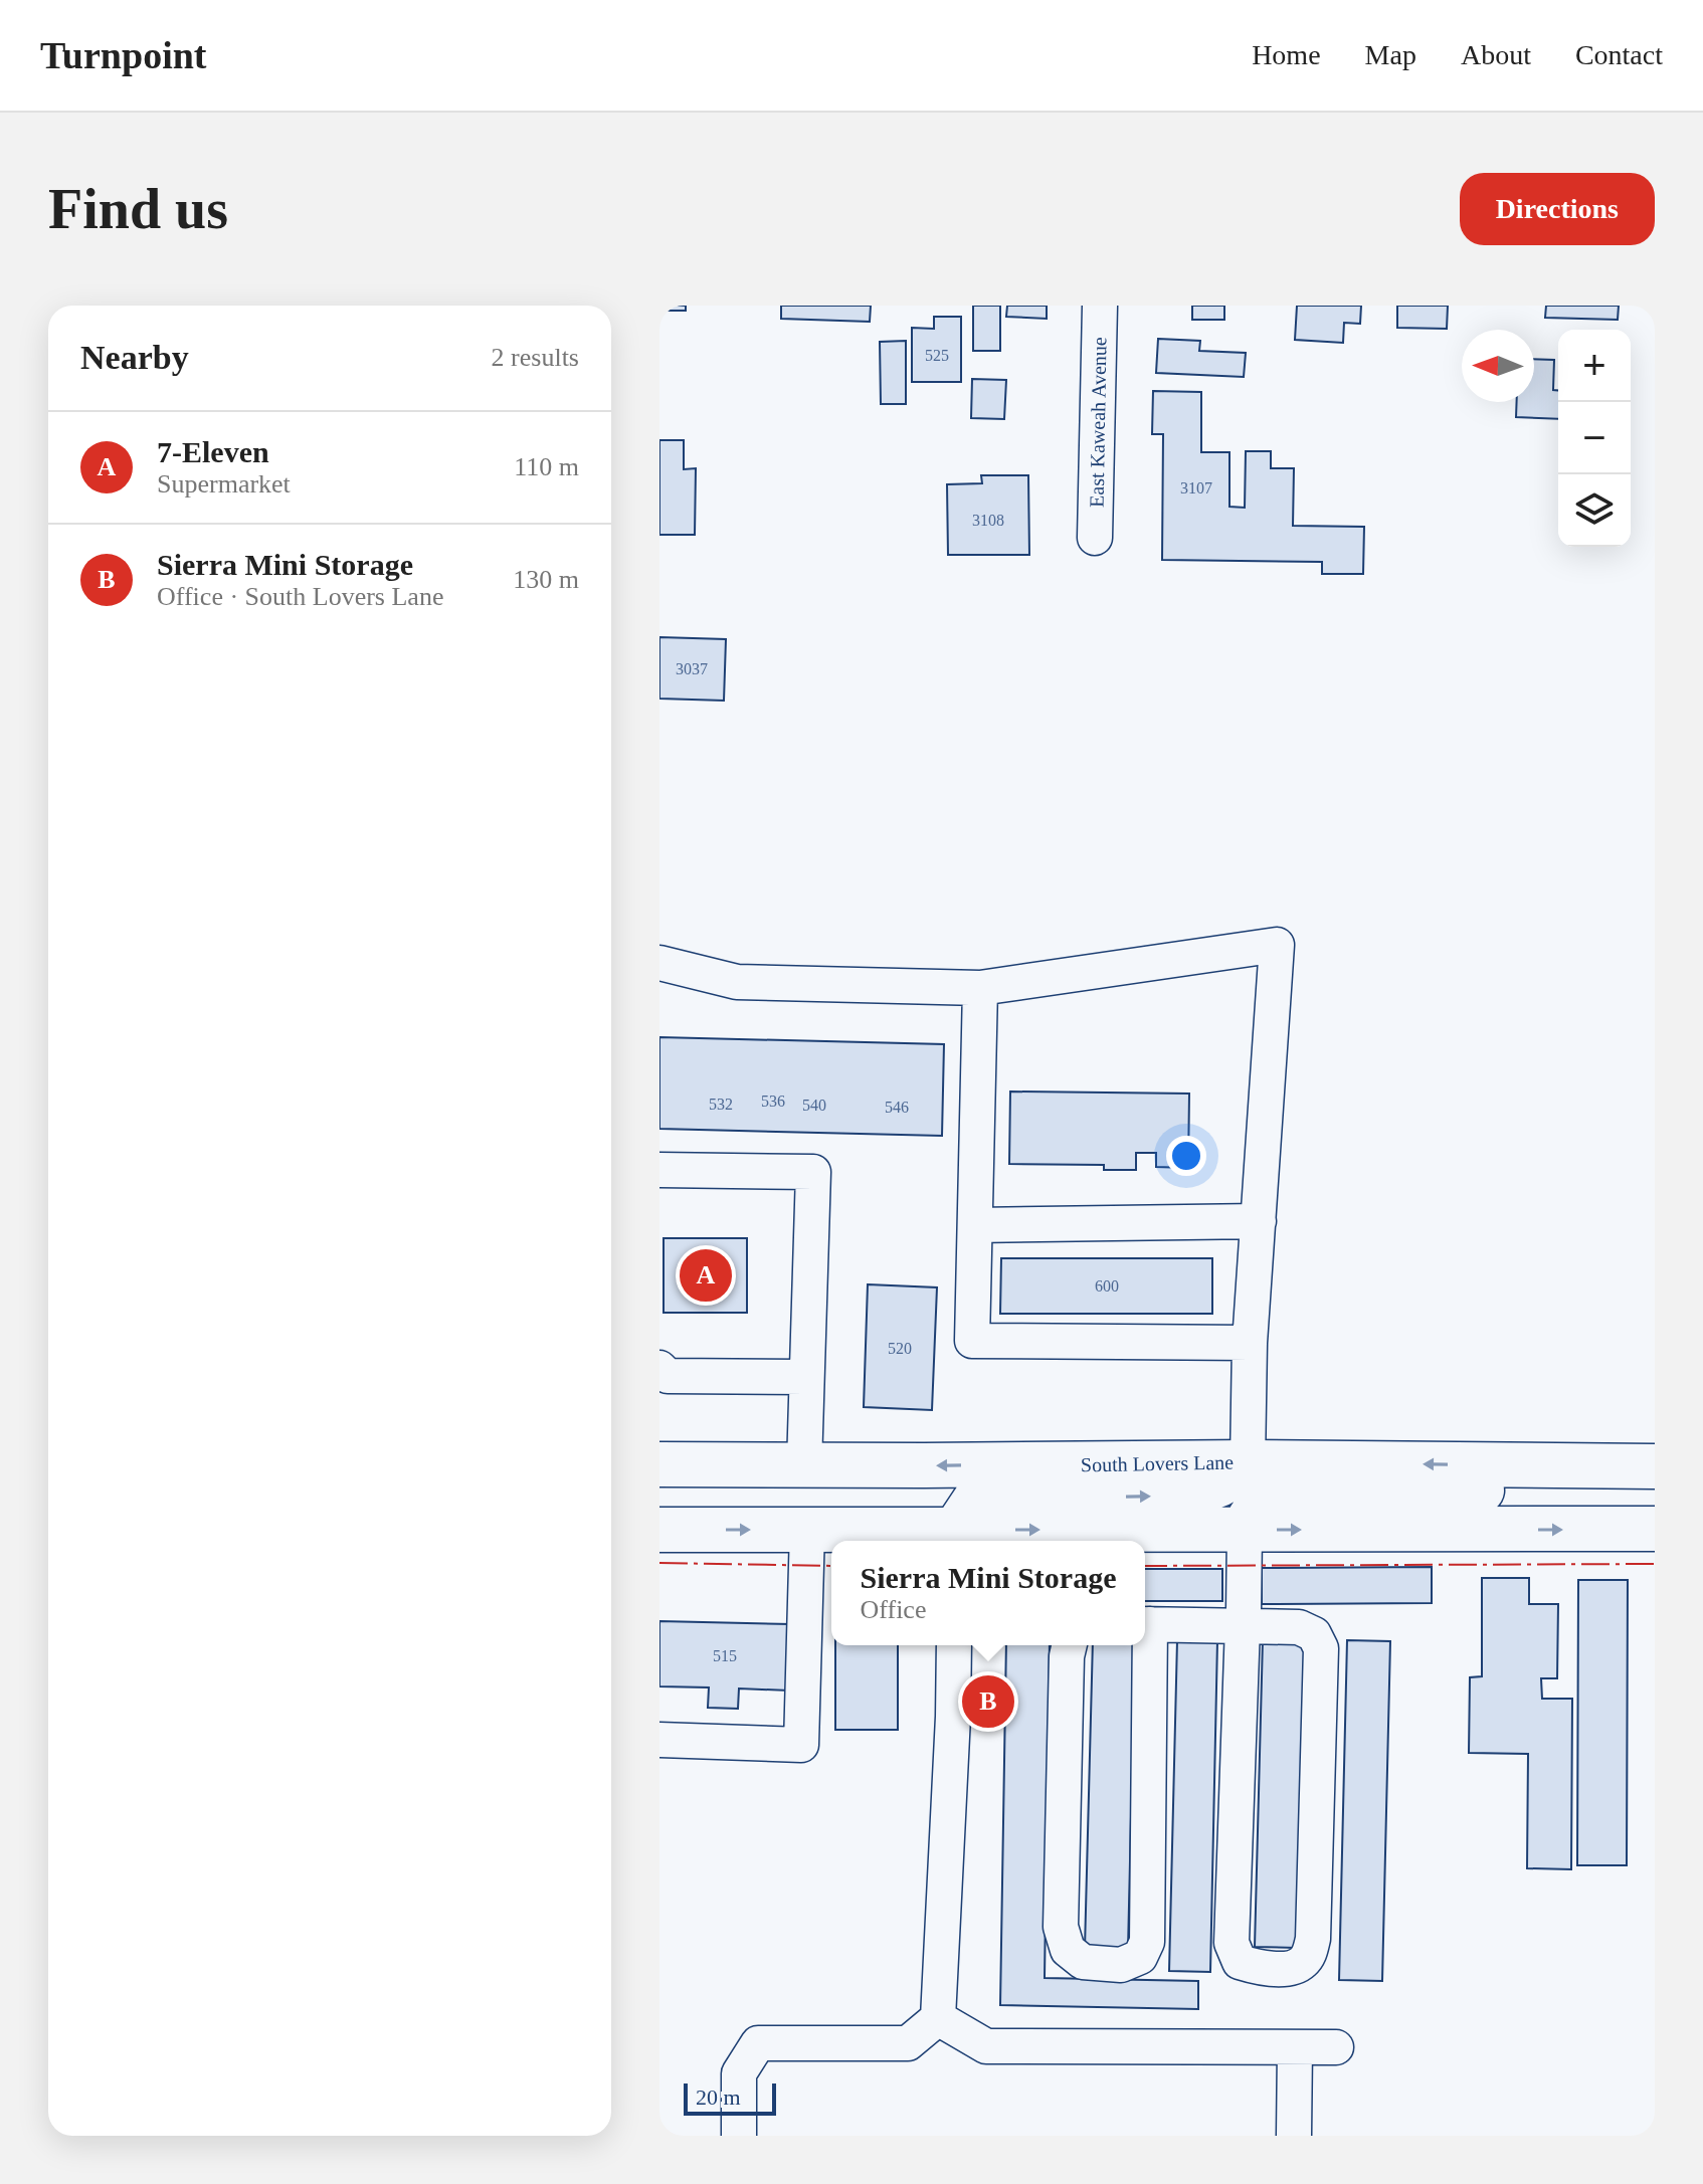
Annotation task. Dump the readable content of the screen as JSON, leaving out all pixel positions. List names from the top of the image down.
{
  "streets": {
    "main road": ["South Lovers Lane"],
    "street": ["East Kaweah Avenue"]
  },
  "house_numbers": [
    "525",
    "3107",
    "3108",
    "3037",
    "536",
    "532",
    "540",
    "546",
    "600",
    "520",
    "515"
  ],
  "scale_bar": "20 m",
  "north": "left",
  "page": {
    "header": "Turnpoint",
    "nav": [
      "Home",
      "Map",
      "About",
      "Contact"
    ],
    "buttons": "Directions",
    "title": "Find us",
    "heading": ["Nearby", "2 results"],
    "map_buttons": ["+", "−"],
    "list": [
      {
        "mark": "A",
        "name": "7-Eleven",
        "note": "Supermarket",
        "value": "110 m"
      },
      {
        "mark": "B",
        "name": "Sierra Mini Storage",
        "note": "Office · South Lovers Lane",
        "value": "130 m"
      }
    ],
    "pins": ["A", "B"],
    "popup": ["Sierra Mini Storage", "Office"],
    "scale": "20 m"
  }
}
